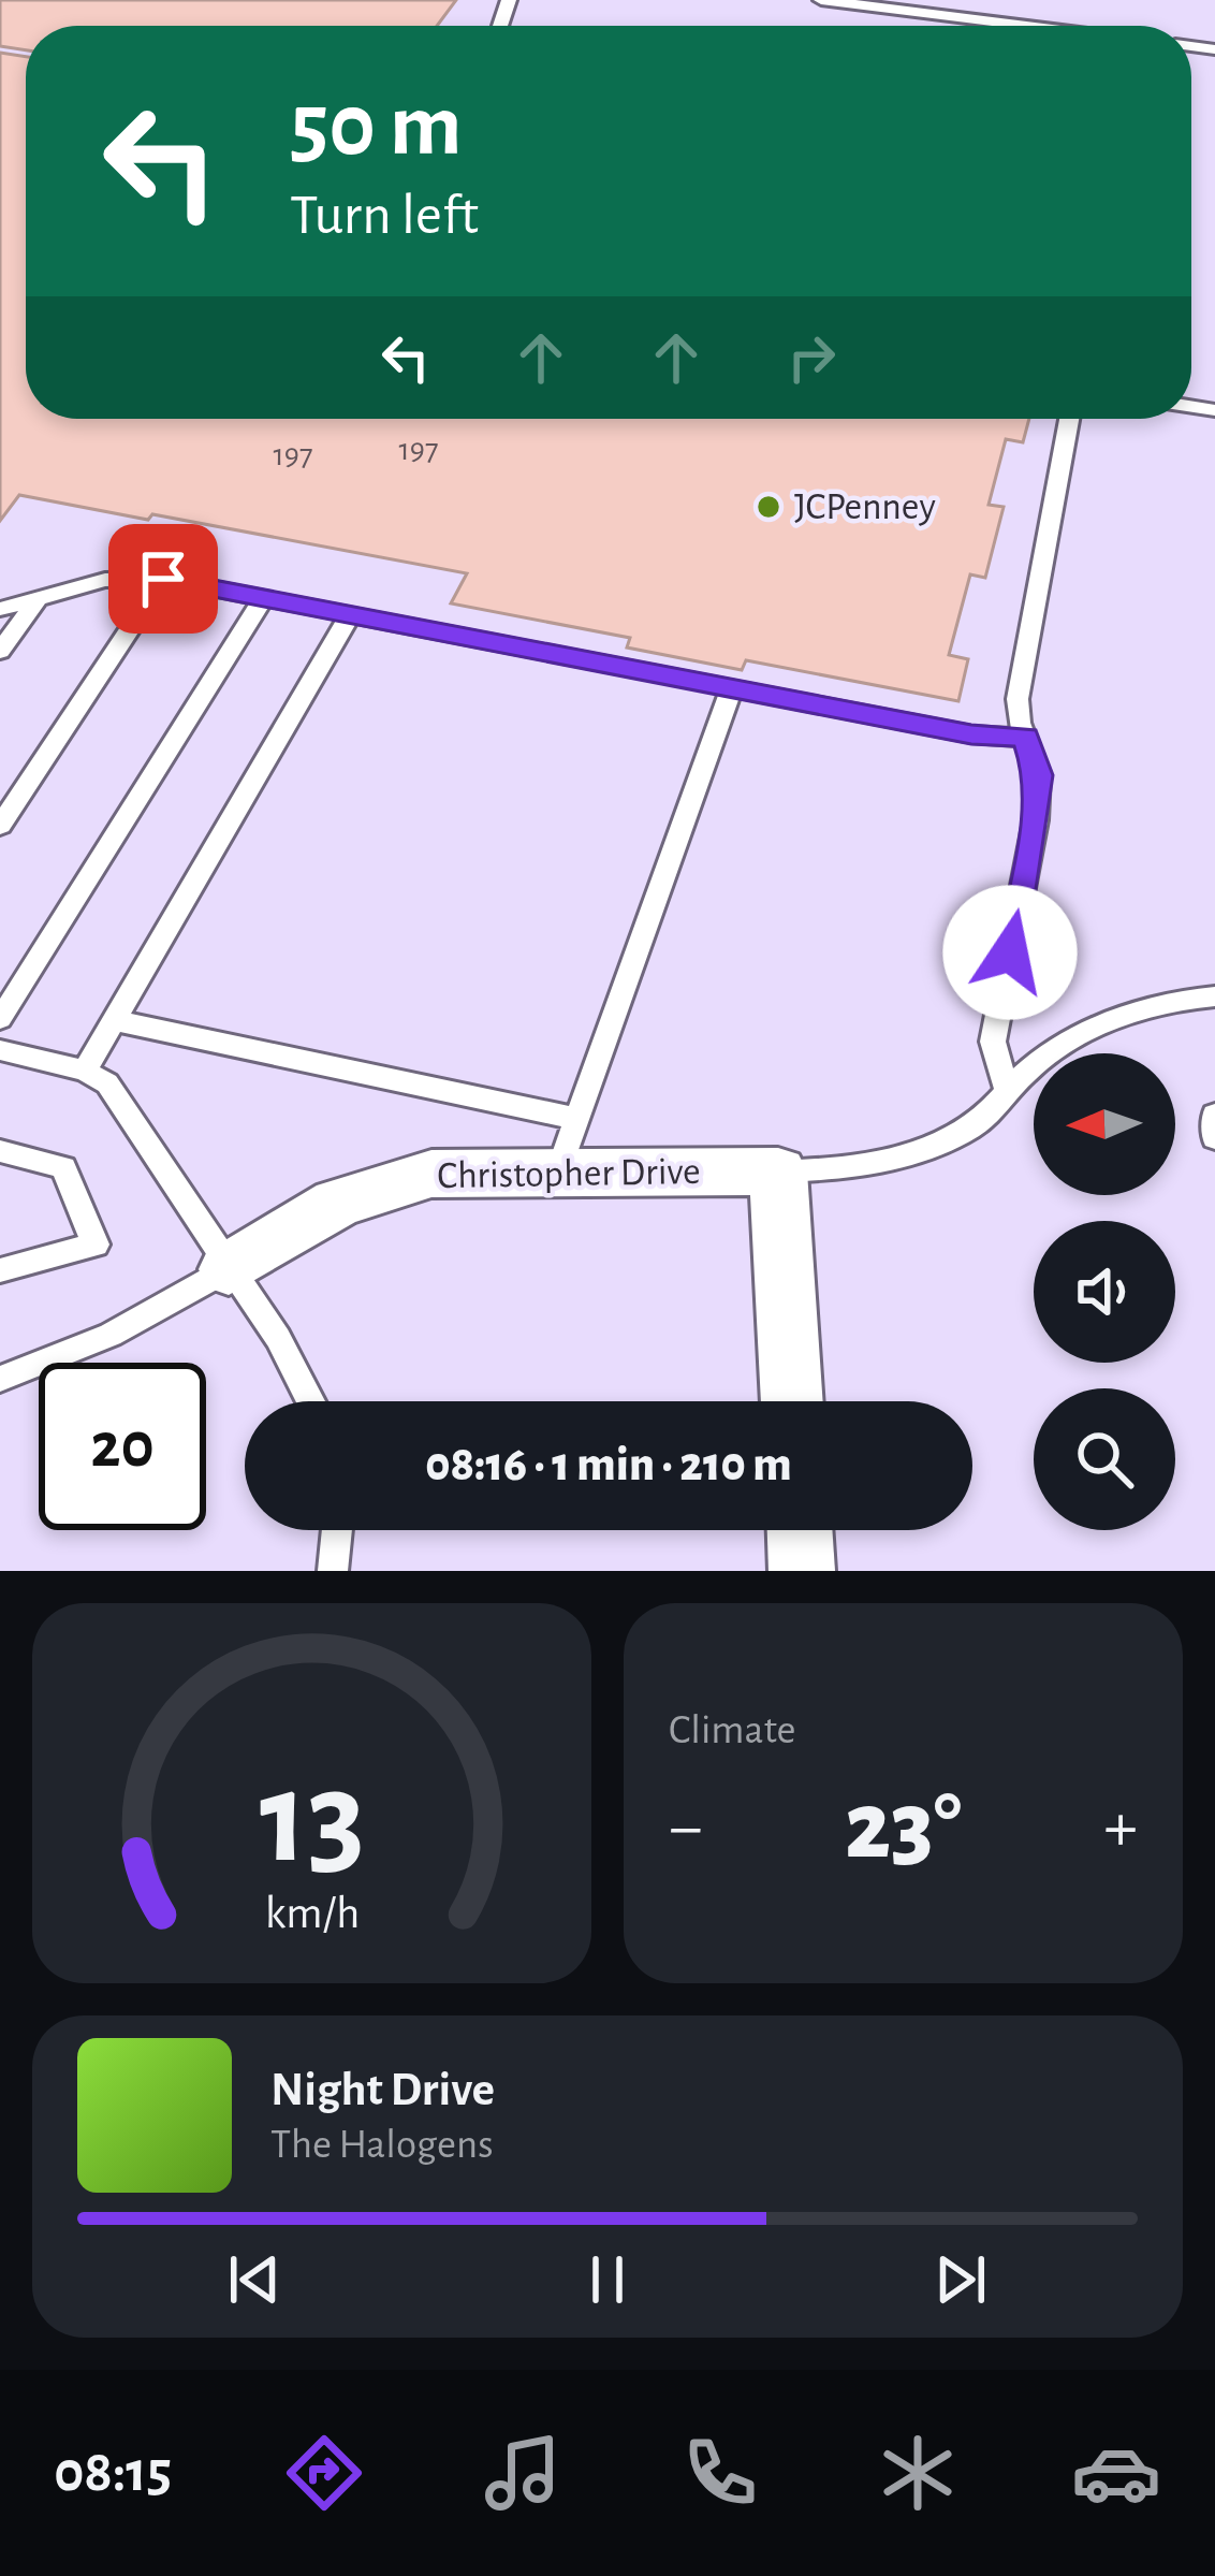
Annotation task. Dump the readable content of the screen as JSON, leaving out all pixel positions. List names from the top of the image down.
{
  "streets": {
    "street": ["Christopher Drive"]
  },
  "places": ["JCPenney"],
  "house_numbers": ["197", "197"],
  "north": "left",
  "page": {
    "turn": ["50 m", "Turn left"],
    "limit": "20",
    "trip": "08:16 · 1 min · 210 m",
    "tile": "Climate",
    "heat": ["−", "23°", "+"],
    "song": ["Night Drive", "The Halogens"],
    "tabs": "08:15",
    "gauge": ["13", "km/h"]
  }
}
